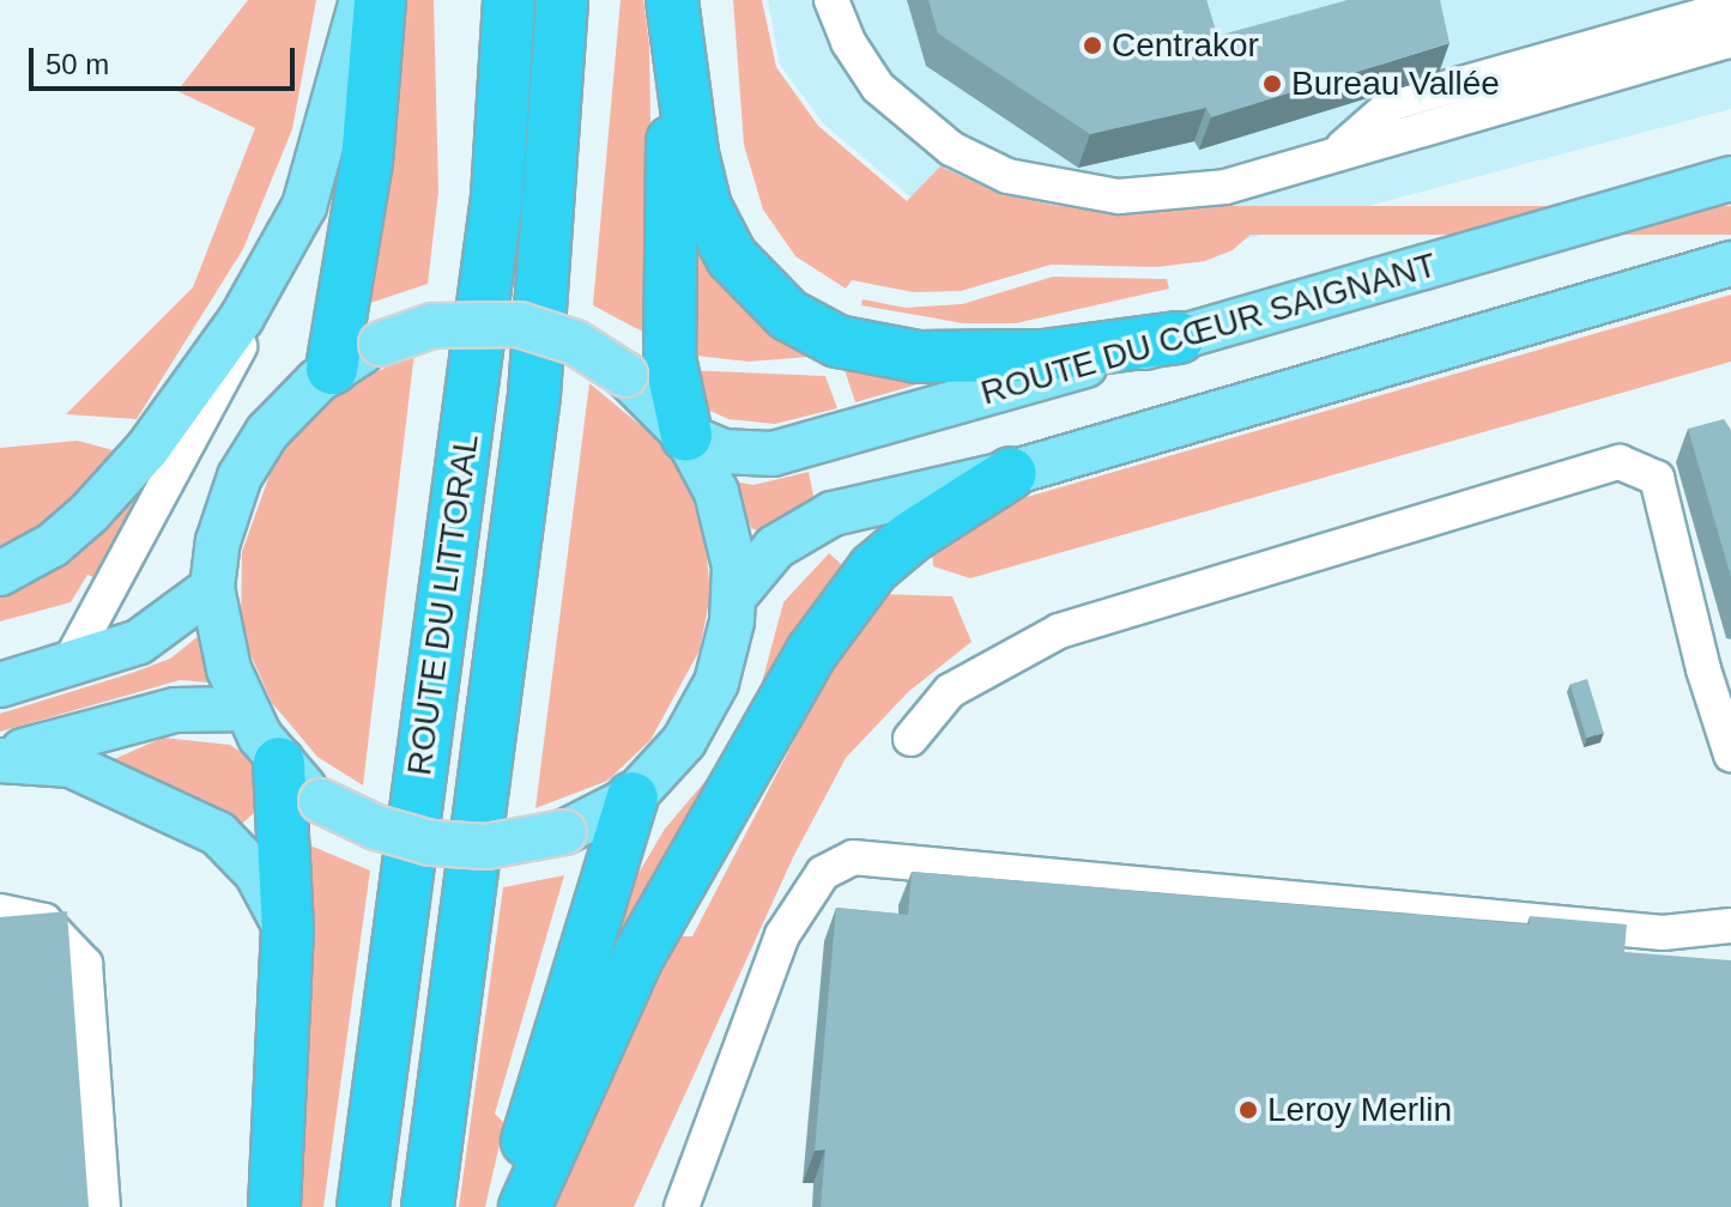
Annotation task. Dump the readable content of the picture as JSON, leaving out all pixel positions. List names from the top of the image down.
{
  "streets": {
    "highway": ["ROUTE DU LITTORAL"],
    "main road": ["ROUTE DU CŒUR SAIGNANT"]
  },
  "places": ["Centrakor", "Bureau Vallée", "Leroy Merlin"],
  "scale_bar": "50 m"
}
